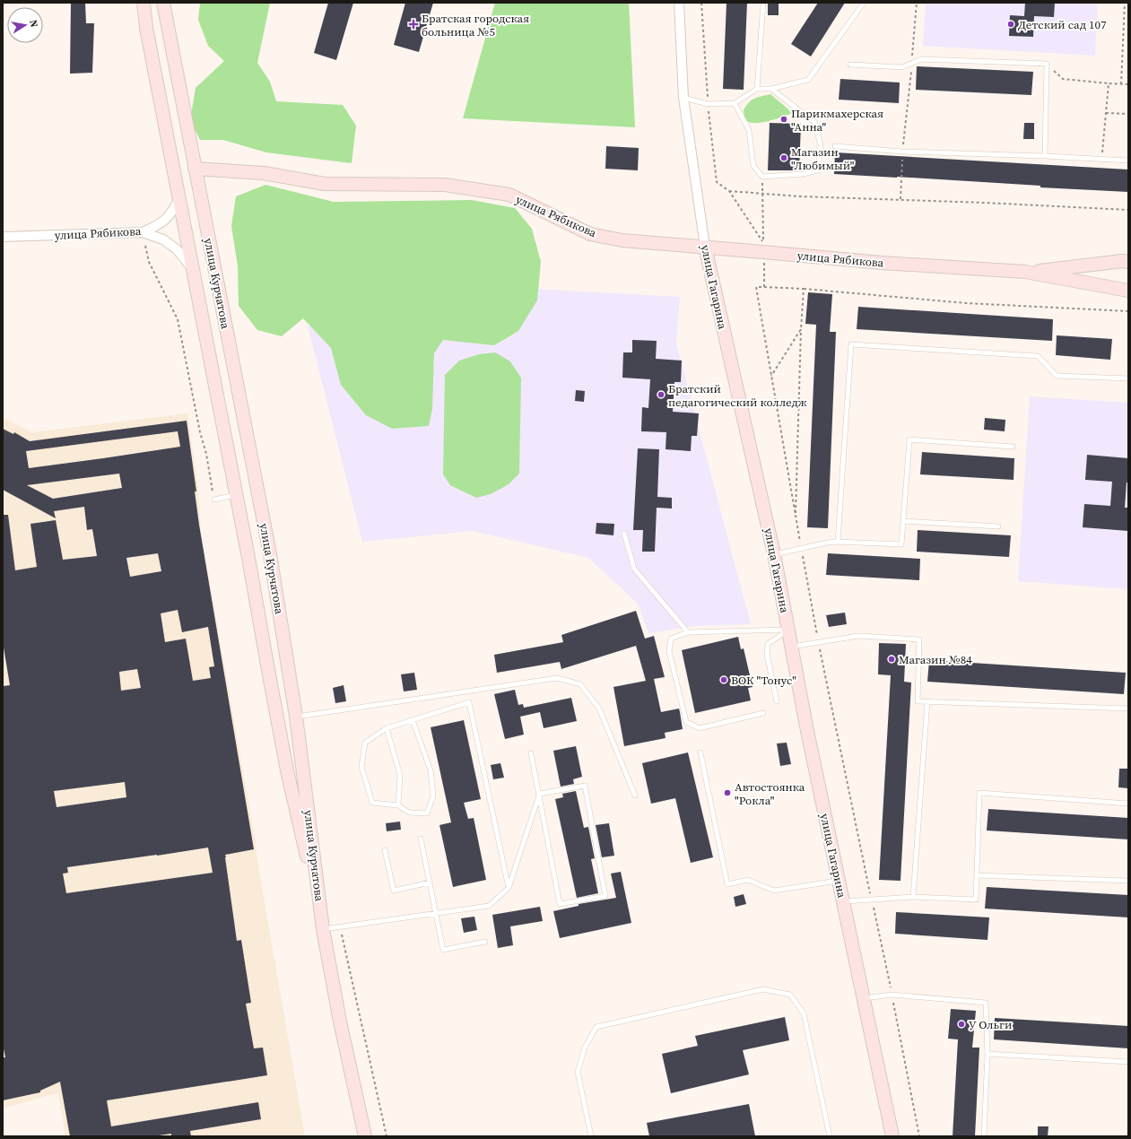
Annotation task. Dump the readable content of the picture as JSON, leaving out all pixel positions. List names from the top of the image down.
{
  "streets": {
    "main road": ["улица Рябикова", "улица Курчатова", "улица Гагарина"]
  },
  "crossings": [
    ["улица Рябикова", "улица Курчатова"],
    ["улица Рябикова", "улица Гагарина"]
  ],
  "places": {
    "health": ["Братская городская больница №5"],
    "other": [
      "Детский сад 107",
      "Парикмахерская \"Анна\"",
      "Магазин \"Любимый\"",
      "Братский педагогический колледж",
      "Магазин №84",
      "ВОК \"Тонус\"",
      "Автостоянка \"Рокла\"",
      "У Ольги"
    ]
  },
  "north": "right"
}
